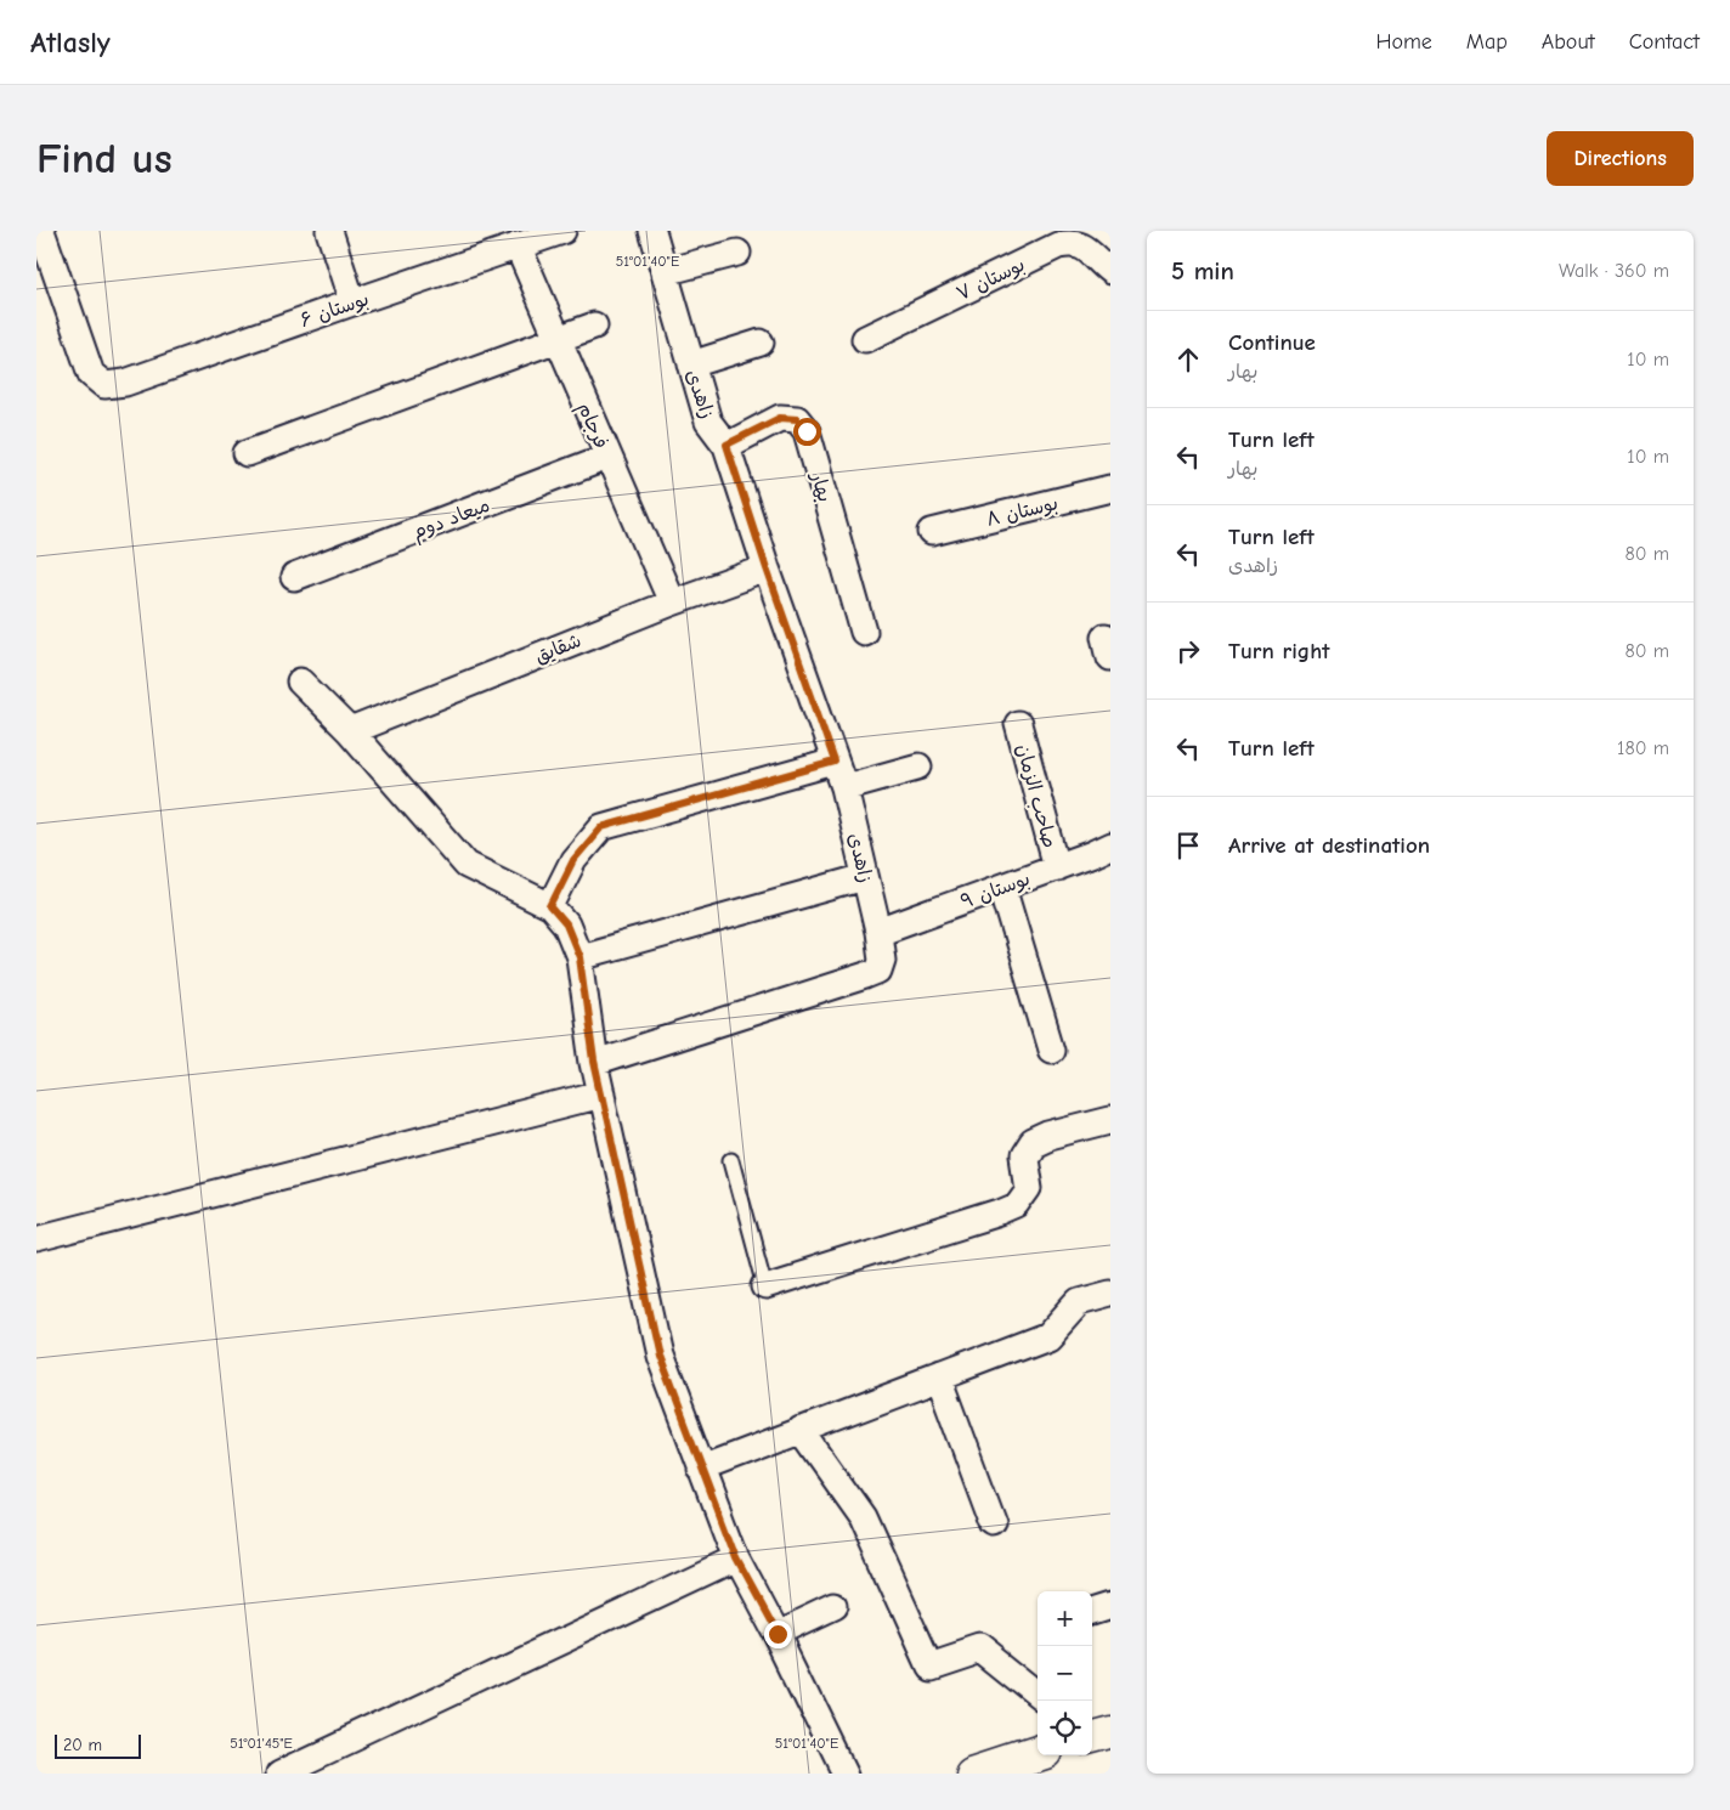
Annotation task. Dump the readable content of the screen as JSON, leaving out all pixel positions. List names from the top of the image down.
{
  "streets": {
    "street": [
      "بوستان ۷",
      "بوستان ۶",
      "زاهدی",
      "فرجام",
      "بهار",
      "بوستان ۸",
      "میعاد دوم",
      "شقایق",
      "صاحب الزمان",
      "بوستان ۹"
    ]
  },
  "crossings": [
    ["بوستان ۶", "فرجام"],
    ["زاهدی", "بهار"],
    ["زاهدی", "شقایق"],
    ["زاهدی", "بوستان ۹"],
    ["فرجام", "میعاد دوم"],
    ["فرجام", "شقایق"],
    ["صاحب الزمان", "بوستان ۹"]
  ],
  "scale_bar": "20 m",
  "page": {
    "header": "Atlasly",
    "nav": [
      "Home",
      "Map",
      "About",
      "Contact"
    ],
    "buttons": "Directions",
    "title": "Find us",
    "heading": ["5 min", "Walk · 360 m"],
    "list": [
      ["Continue", "بهار", "10 m"],
      ["Turn left", "بهار", "10 m"],
      ["Turn left", "زاهدی", "80 m"],
      ["Turn right", "80 m"],
      ["Turn left", "180 m"],
      "Arrive at destination"
    ],
    "map_buttons": ["+", "−"],
    "scale": "20 m"
  },
  "coordinates": ["51°01'40\"E", "51°01'45\"E"]
}
